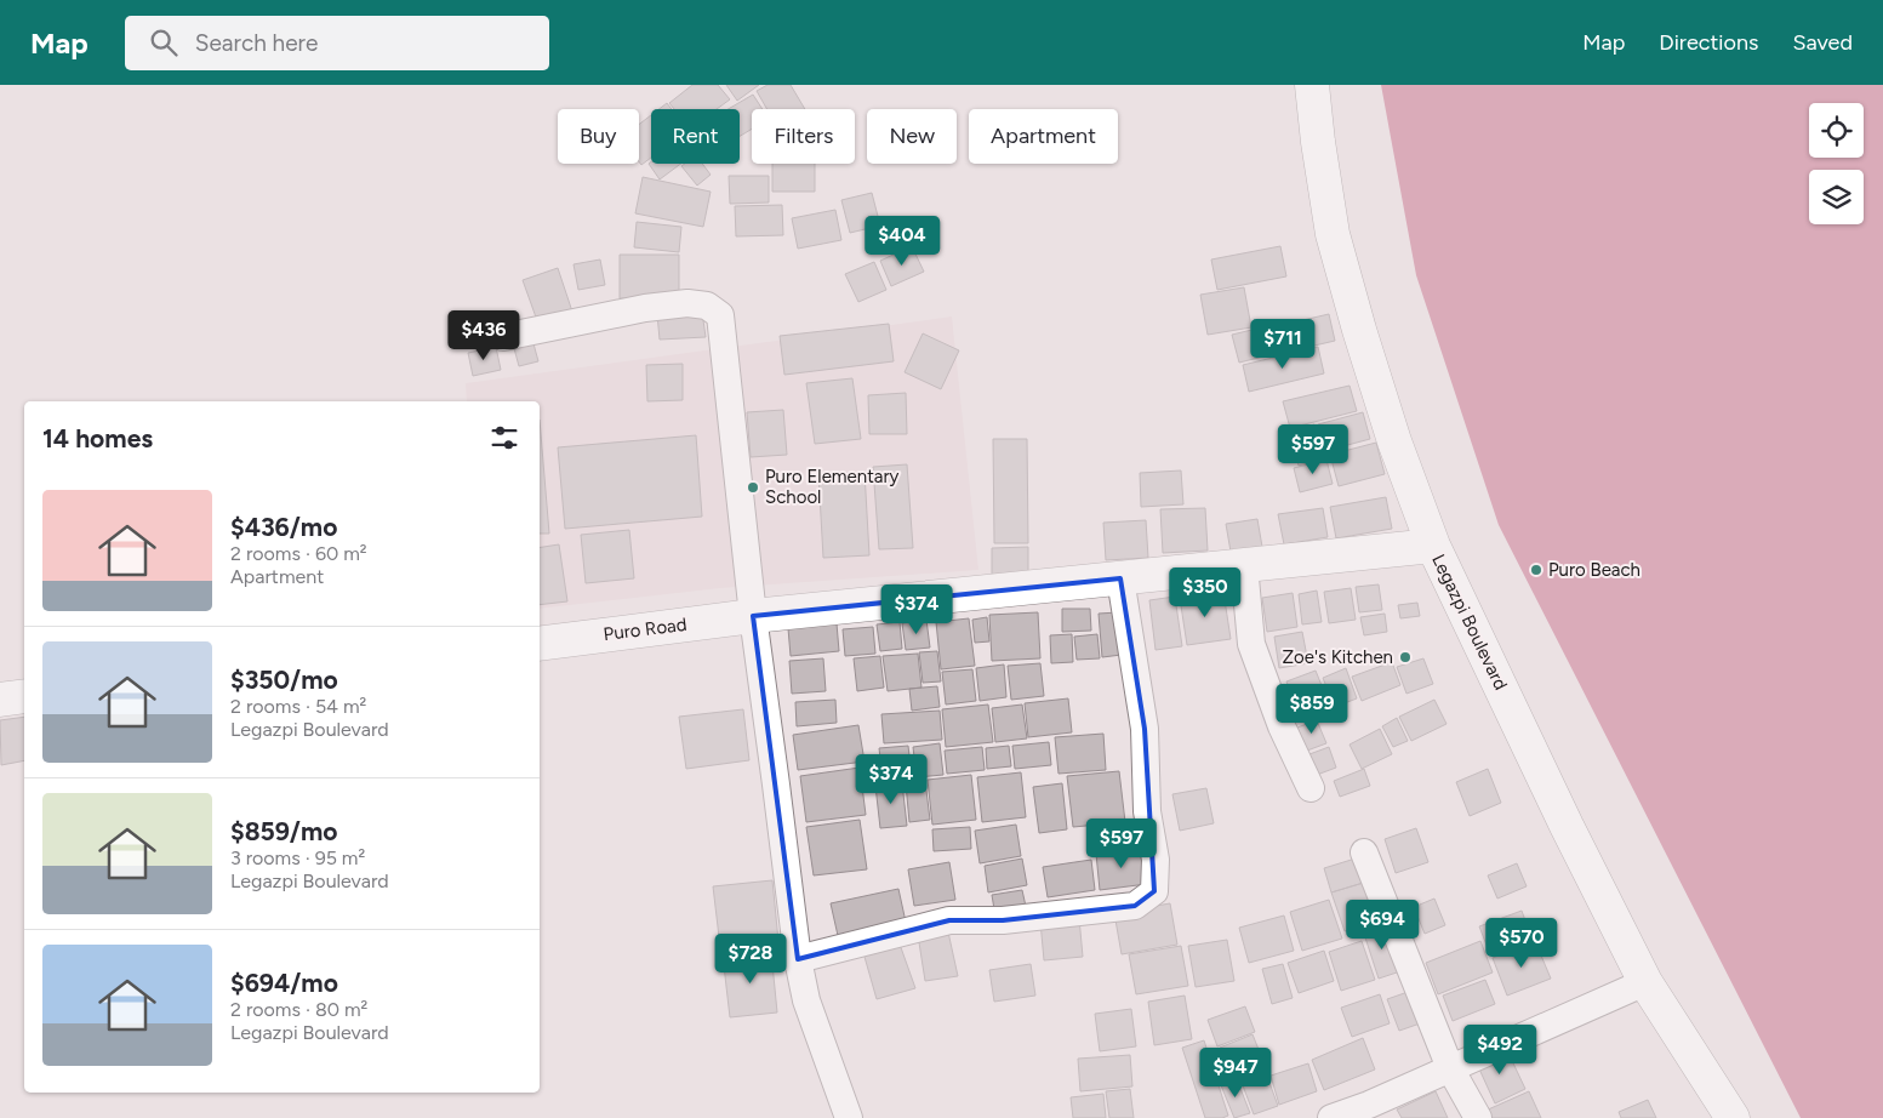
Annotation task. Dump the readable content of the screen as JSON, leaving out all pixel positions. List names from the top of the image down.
{
  "streets": {
    "street": ["Legazpi Boulevard", "Puro Road"]
  },
  "crossings": [
    ["Legazpi Boulevard", "Puro Road"]
  ],
  "places": ["Puro Elementary School", "Puro Beach", "Zoe's Kitchen"],
  "page": {
    "header": "Map",
    "search": "Search here",
    "nav": ["Map", "Directions", "Saved"],
    "chip": [
      "Buy",
      "Rent",
      "Filters",
      "New",
      "Apartment"
    ],
    "price": [
      "$404",
      "$436",
      "$711",
      "$597",
      "$350",
      "$374",
      "$859",
      "$374",
      "$597",
      "$694",
      "$570",
      "$728",
      "$492",
      "$947"
    ],
    "heading": "14 homes",
    "list": [
      {
        "name": "$436/mo",
        "note": "2 rooms · 60 m² · Apartment"
      },
      {
        "name": "$350/mo",
        "note": "2 rooms · 54 m² · Legazpi Boulevard"
      },
      {
        "name": "$859/mo",
        "note": "3 rooms · 95 m² · Legazpi Boulevard"
      },
      {
        "name": "$694/mo",
        "note": "2 rooms · 80 m² · Legazpi Boulevard"
      }
    ]
  }
}
